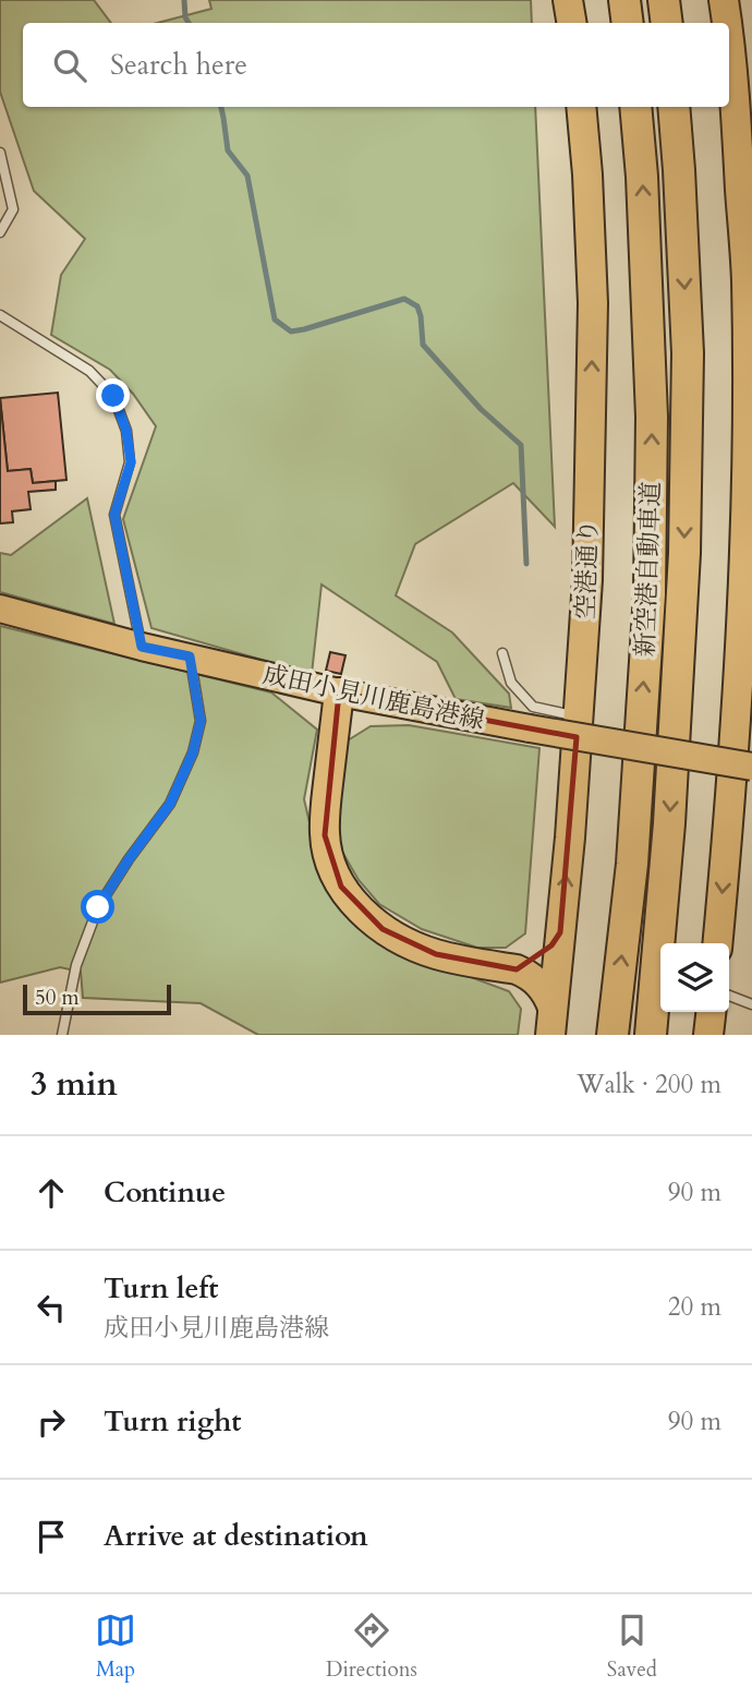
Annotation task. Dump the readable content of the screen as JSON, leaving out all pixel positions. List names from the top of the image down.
{
  "streets": {
    "highway": ["空港通り", "新空港自動車道"],
    "main road": ["成田小見川鹿島港線"]
  },
  "scale_bar": "50 m",
  "page": {
    "search": "Search here",
    "scale": "50 m",
    "heading": ["3 min", "Walk · 200 m"],
    "list": [
      ["Continue", "90 m"],
      ["Turn left", "成田小見川鹿島港線", "20 m"],
      ["Turn right", "90 m"],
      "Arrive at destination"
    ],
    "nav": ["Map", "Directions", "Saved"]
  }
}
